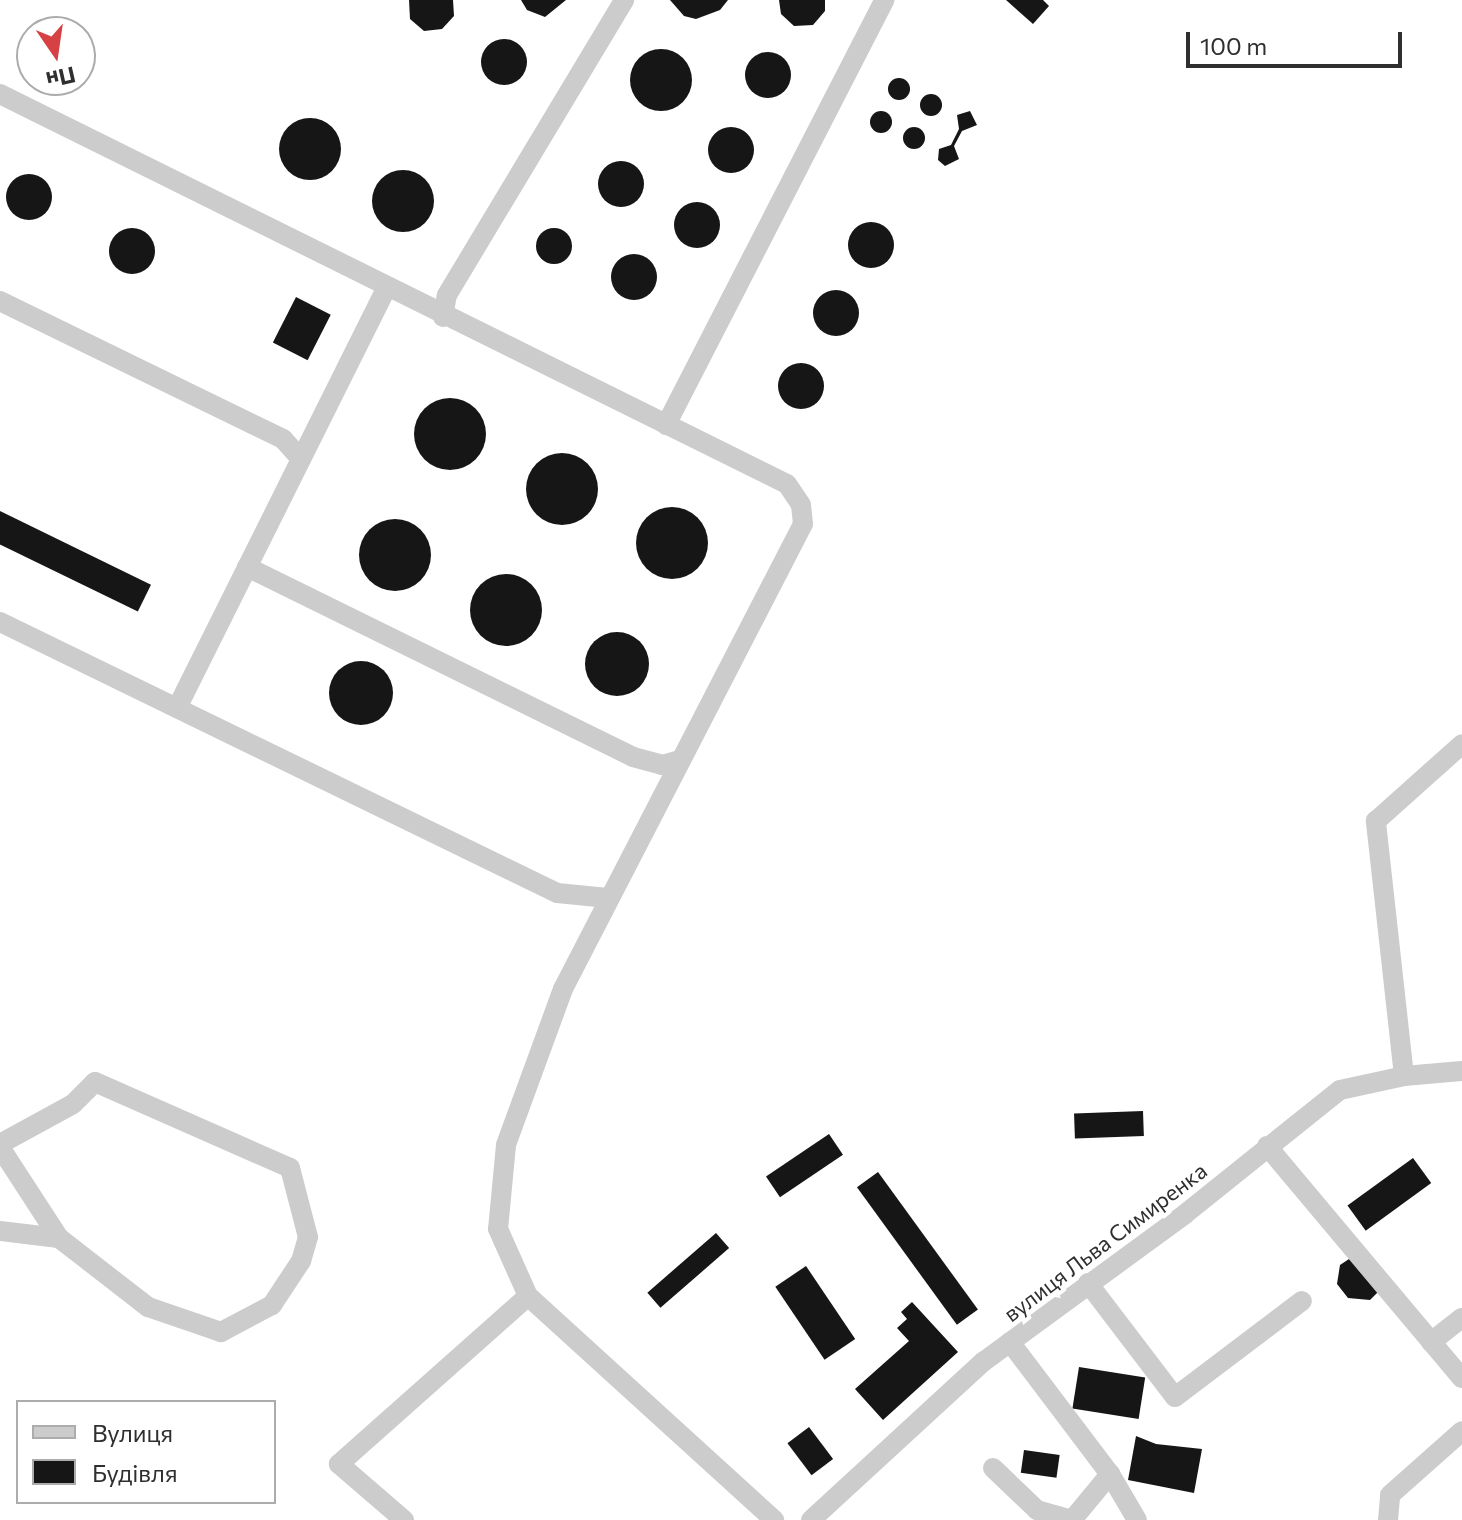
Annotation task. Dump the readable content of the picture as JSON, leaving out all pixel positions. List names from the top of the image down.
{
  "streets": {
    "street": ["вулиця Льва Симиренка"]
  },
  "legend": ["Вулиця", "Будівля"],
  "scale_bar": "100 m",
  "north": "bottom"
}
